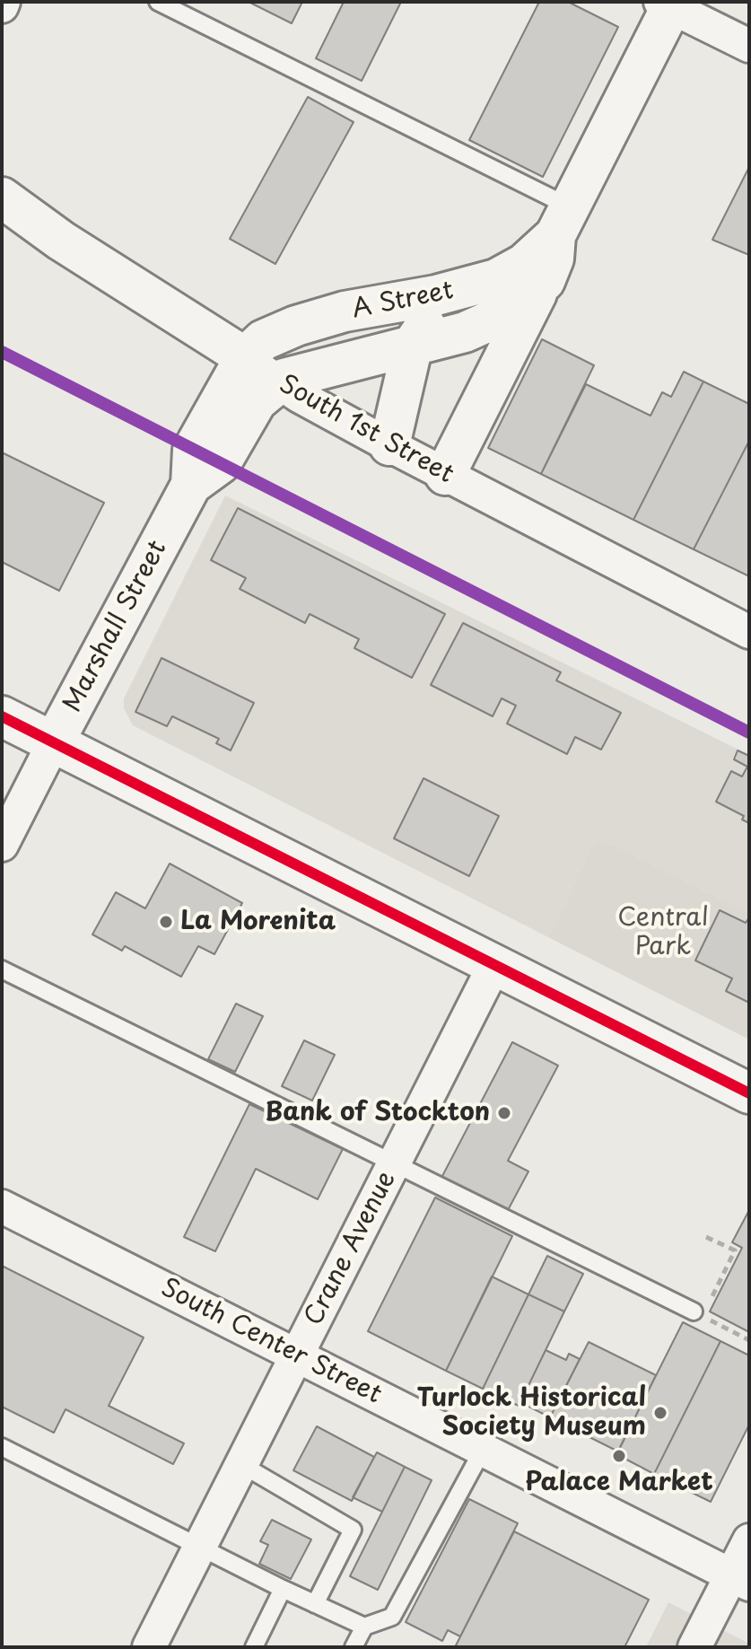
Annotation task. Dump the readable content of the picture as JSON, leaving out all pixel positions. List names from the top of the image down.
{
  "streets": {
    "street": [
      "A Street",
      "South 1st Street",
      "Marshall Street",
      "Crane Avenue",
      "South Center Street"
    ]
  },
  "crossings": [
    ["A Street", "South 1st Street"],
    ["A Street", "Marshall Street"],
    ["South 1st Street", "Marshall Street"],
    ["Crane Avenue", "South Center Street"]
  ],
  "parks": ["Central Park"],
  "places": [
    "La Morenita",
    "Bank of Stockton",
    "Turlock Historical Society Museum",
    "Palace Market"
  ]
}
